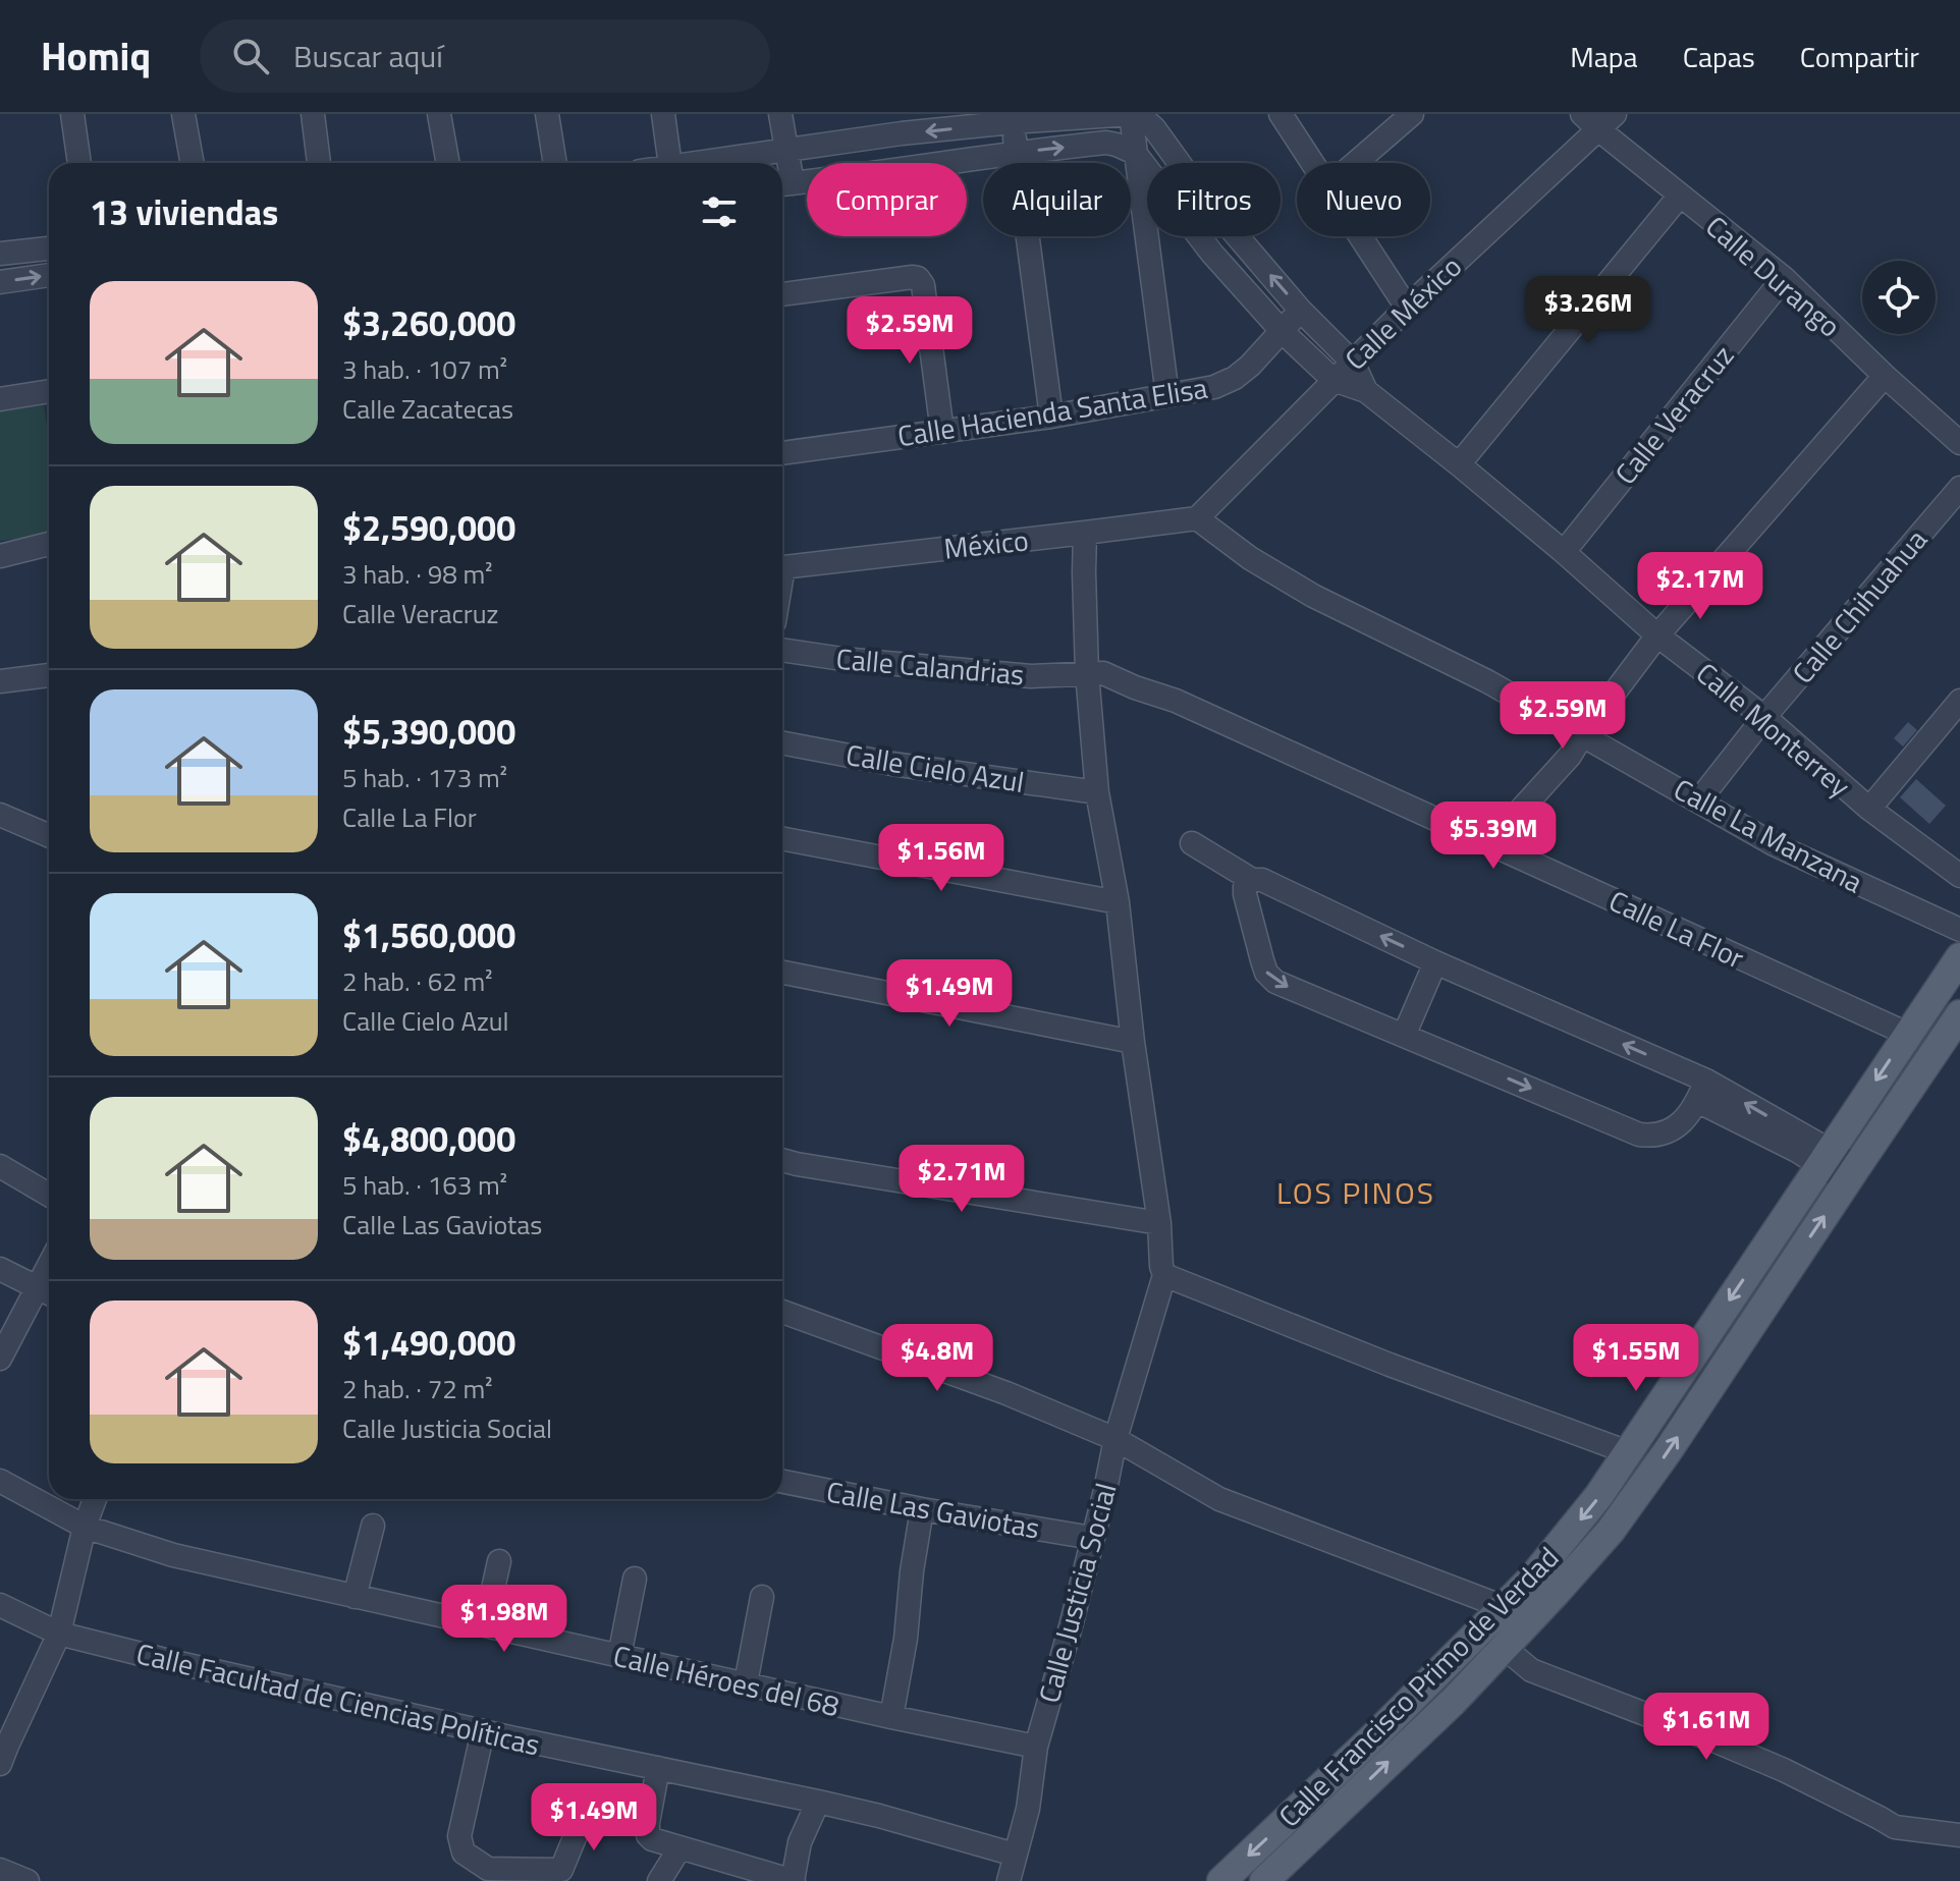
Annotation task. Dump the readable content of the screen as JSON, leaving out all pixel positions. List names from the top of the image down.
{
  "streets": {
    "main road": ["Calle Francisco Primo de Verdad"],
    "street": [
      "Calle Durango",
      "Calle México",
      "Calle Hacienda Santa Elisa",
      "Calle Veracruz",
      "México",
      "Calle Chihuahua",
      "Calle Calandrias",
      "Calle Monterrey",
      "Calle Cielo Azul",
      "Calle La Manzana",
      "Calle La Flor",
      "Calle Las Gaviotas",
      "Calle Justicia Social",
      "Calle Héroes del 68",
      "Calle Facultad de Ciencias Políticas"
    ]
  },
  "crossings": [
    ["Calle Durango", "Calle México"],
    ["Calle Durango", "Calle Veracruz"],
    ["Calle México", "México"],
    ["Calle México", "Calle Monterrey"],
    ["Calle México", "Calle La Manzana"],
    ["Calle Veracruz", "Calle Monterrey"],
    ["México", "Calle La Manzana"],
    ["Calle Chihuahua", "Calle Monterrey"],
    ["Calle Chihuahua", "Calle La Manzana"],
    ["Calle Calandrias", "Calle La Flor"],
    ["Calle La Flor", "Calle Francisco Primo de Verdad"],
    ["Calle Las Gaviotas", "Calle Justicia Social"],
    ["Calle Justicia Social", "Calle Héroes del 68"],
    ["Calle Justicia Social", "Calle Facultad de Ciencias Políticas"]
  ],
  "districts": ["LOS PINOS"],
  "page": {
    "header": "Homiq",
    "search": "Buscar aquí",
    "nav": ["Mapa", "Capas", "Compartir"],
    "chip": [
      "Comprar",
      "Alquilar",
      "Filtros",
      "Nuevo"
    ],
    "heading": "13 viviendas",
    "list": [
      {
        "name": "$3,260,000",
        "note": "3 hab. · 107 m² · Calle Zacatecas"
      },
      {
        "name": "$2,590,000",
        "note": "3 hab. · 98 m² · Calle Veracruz"
      },
      {
        "name": "$5,390,000",
        "note": "5 hab. · 173 m² · Calle La Flor"
      },
      {
        "name": "$1,560,000",
        "note": "2 hab. · 62 m² · Calle Cielo Azul"
      },
      {
        "name": "$4,800,000",
        "note": "5 hab. · 163 m² · Calle Las Gaviotas"
      },
      {
        "name": "$1,490,000",
        "note": "2 hab. · 72 m² · Calle Justicia Social"
      }
    ],
    "price": [
      "$3.26M",
      "$2.59M",
      "$2.17M",
      "$2.59M",
      "$5.39M",
      "$1.56M",
      "$1.49M",
      "$2.71M",
      "$4.8M",
      "$1.55M",
      "$1.98M",
      "$1.61M",
      "$1.49M"
    ]
  }
}
